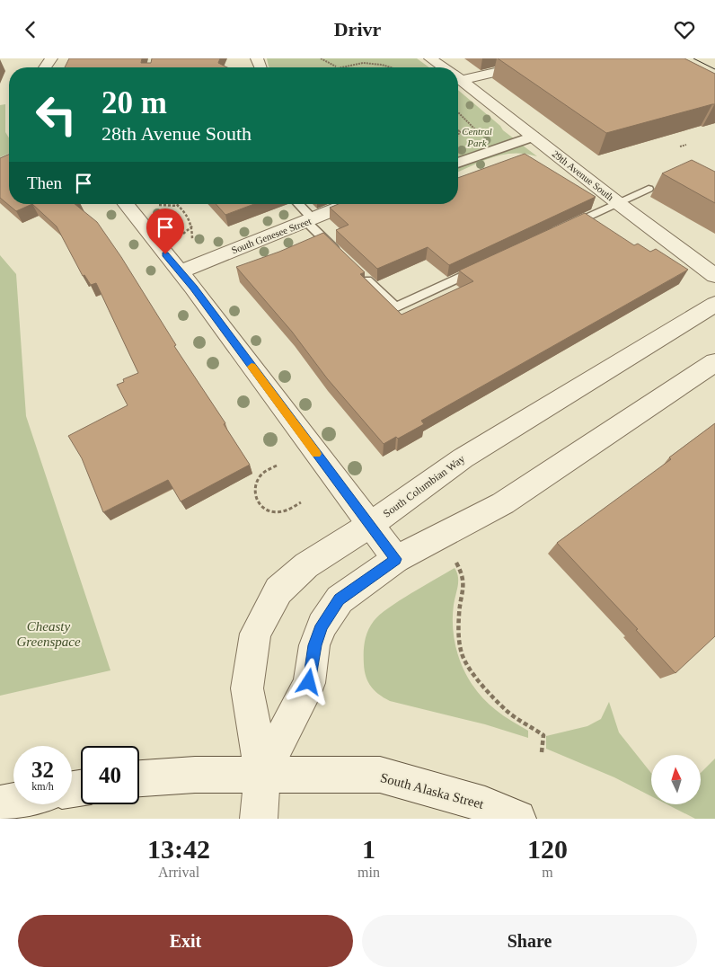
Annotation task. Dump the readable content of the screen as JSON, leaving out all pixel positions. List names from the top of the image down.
{
  "streets": {
    "street": [
      "29th Avenue South",
      "South Genesee Street",
      "South Columbian Way",
      "South Alaska Street"
    ]
  },
  "crossings": [
    ["South Columbian Way", "South Alaska Street"]
  ],
  "parks": ["Central Park", "Cheasty Greenspace"],
  "north": "top",
  "page": {
    "header": "Drivr",
    "turn": ["20 m", "28th Avenue South"],
    "then": "Then",
    "speed": "32 km/h",
    "limit": "40",
    "eta": [
      "13:42",
      "Arrival",
      "1",
      "min",
      "120",
      "m"
    ],
    "buttons": ["Exit", "Share"]
  }
}
